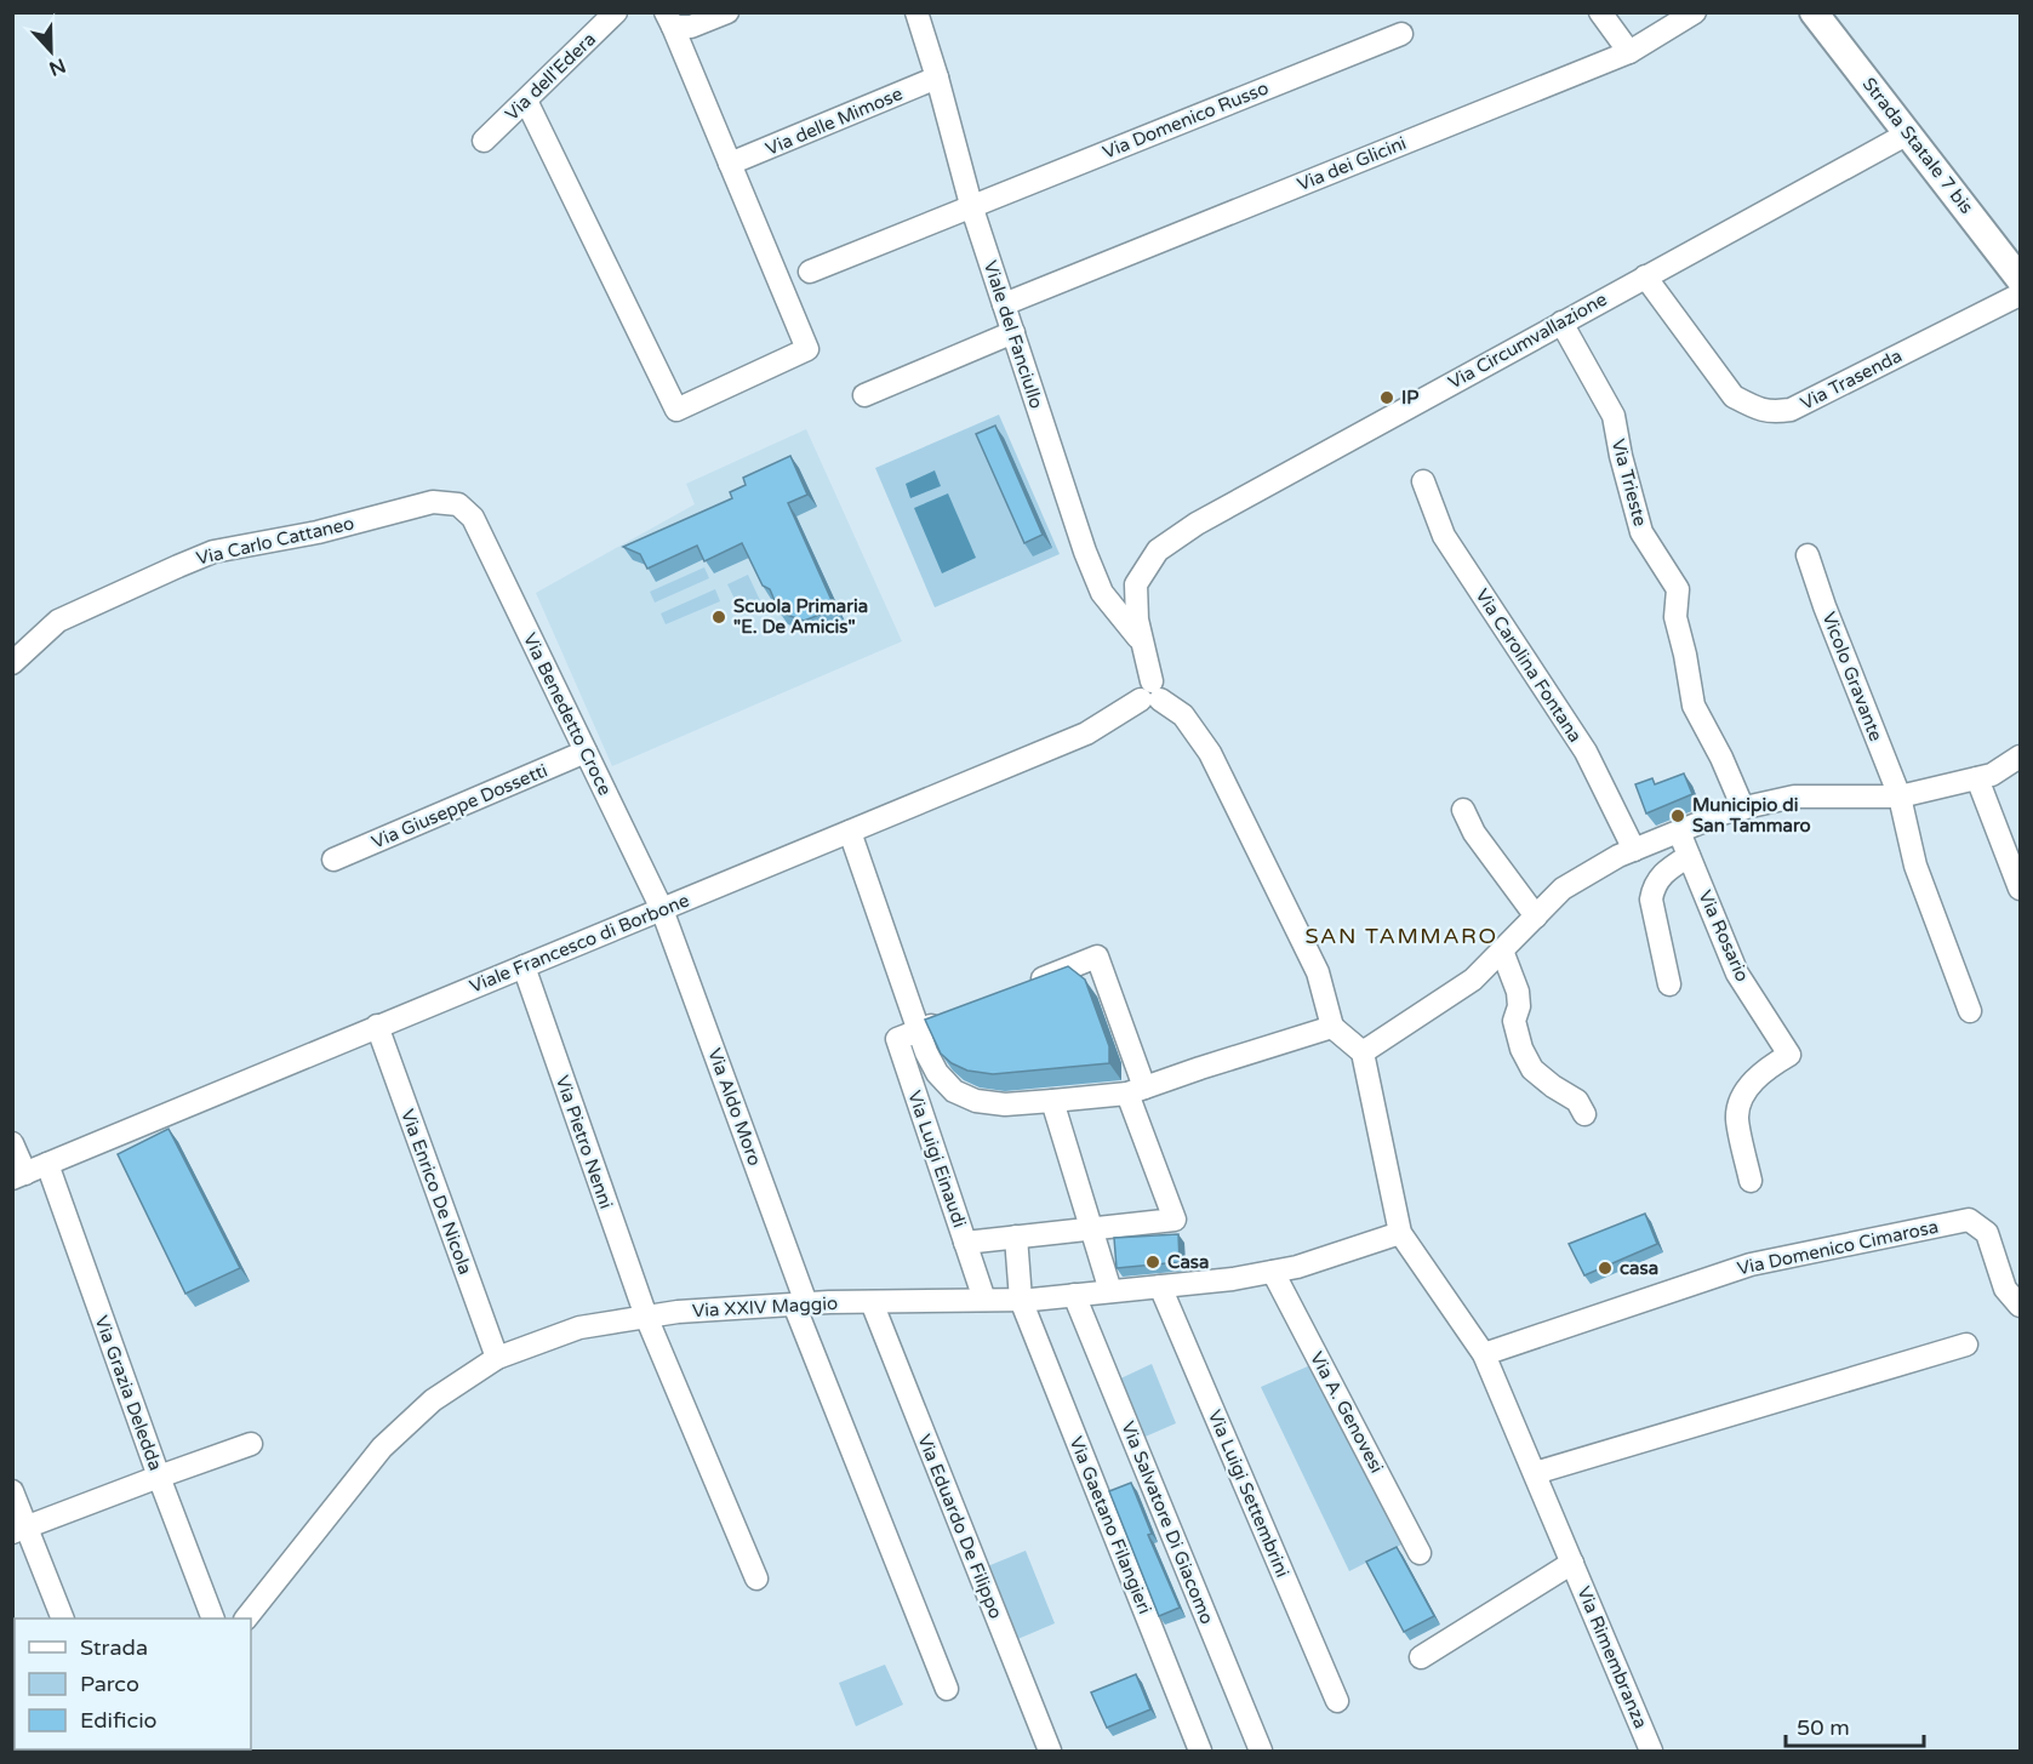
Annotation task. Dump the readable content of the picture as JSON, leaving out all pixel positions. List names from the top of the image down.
{
  "streets": {
    "main road": ["Strada Statale 7 bis"],
    "street": [
      "Via dell'Edera",
      "Via Domenico Russo",
      "Via delle Mimose",
      "Via dei Glicini",
      "Viale del Fanciullo",
      "Via Circumvallazione",
      "Via Trasenda",
      "Via Trieste",
      "Via Carlo Cattaneo",
      "Via Carolina Fontana",
      "Vicolo Gravante",
      "Via Benedetto Croce",
      "Via Giuseppe Dossetti",
      "Via Rosario",
      "Viale Francesco di Borbone",
      "Via Aldo Moro",
      "Via Pietro Nenni",
      "Via Luigi Einaudi",
      "Via Enrico De Nicola",
      "Via Domenico Cimarosa",
      "Via XXIV Maggio",
      "Via Grazia Deledda",
      "Via A. Genovesi",
      "Via Luigi Settembrini",
      "Via Salvatore Di Giacomo",
      "Via Gaetano Filangieri",
      "Via Eduardo De Filippo",
      "Via Rimembranza"
    ]
  },
  "crossings": [
    ["Via Domenico Russo", "Viale del Fanciullo"],
    ["Via delle Mimose", "Viale del Fanciullo"],
    ["Strada Statale 7 bis", "Via Circumvallazione"],
    ["Via dei Glicini", "Viale del Fanciullo"],
    ["Viale del Fanciullo", "Via Circumvallazione"],
    ["Via Circumvallazione", "Via Trasenda"],
    ["Via Circumvallazione", "Via Trieste"],
    ["Via Circumvallazione", "Viale Francesco di Borbone"],
    ["Via Carlo Cattaneo", "Via Benedetto Croce"],
    ["Via Benedetto Croce", "Via Giuseppe Dossetti"],
    ["Via Benedetto Croce", "Viale Francesco di Borbone"],
    ["Via Benedetto Croce", "Via Aldo Moro"],
    ["Viale Francesco di Borbone", "Via Aldo Moro"],
    ["Viale Francesco di Borbone", "Via Pietro Nenni"],
    ["Viale Francesco di Borbone", "Via Enrico De Nicola"],
    ["Viale Francesco di Borbone", "Via Grazia Deledda"],
    ["Via Aldo Moro", "Via XXIV Maggio"],
    ["Via Pietro Nenni", "Via XXIV Maggio"],
    ["Via Luigi Einaudi", "Via XXIV Maggio"],
    ["Via Enrico De Nicola", "Via XXIV Maggio"],
    ["Via Domenico Cimarosa", "Via Rimembranza"],
    ["Via XXIV Maggio", "Via A. Genovesi"],
    ["Via XXIV Maggio", "Via Luigi Settembrini"],
    ["Via XXIV Maggio", "Via Salvatore Di Giacomo"],
    ["Via XXIV Maggio", "Via Gaetano Filangieri"],
    ["Via XXIV Maggio", "Via Eduardo De Filippo"],
    ["Via XXIV Maggio", "Via Rimembranza"]
  ],
  "districts": ["SAN TAMMARO"],
  "places": [
    "IP",
    "Scuola Primaria \"E. De Amicis\"",
    "Municipio di San Tammaro",
    "Casa",
    "casa"
  ],
  "legend": ["Strada", "Parco", "Edificio"],
  "scale_bar": "50 m",
  "north": "bottom"
}
